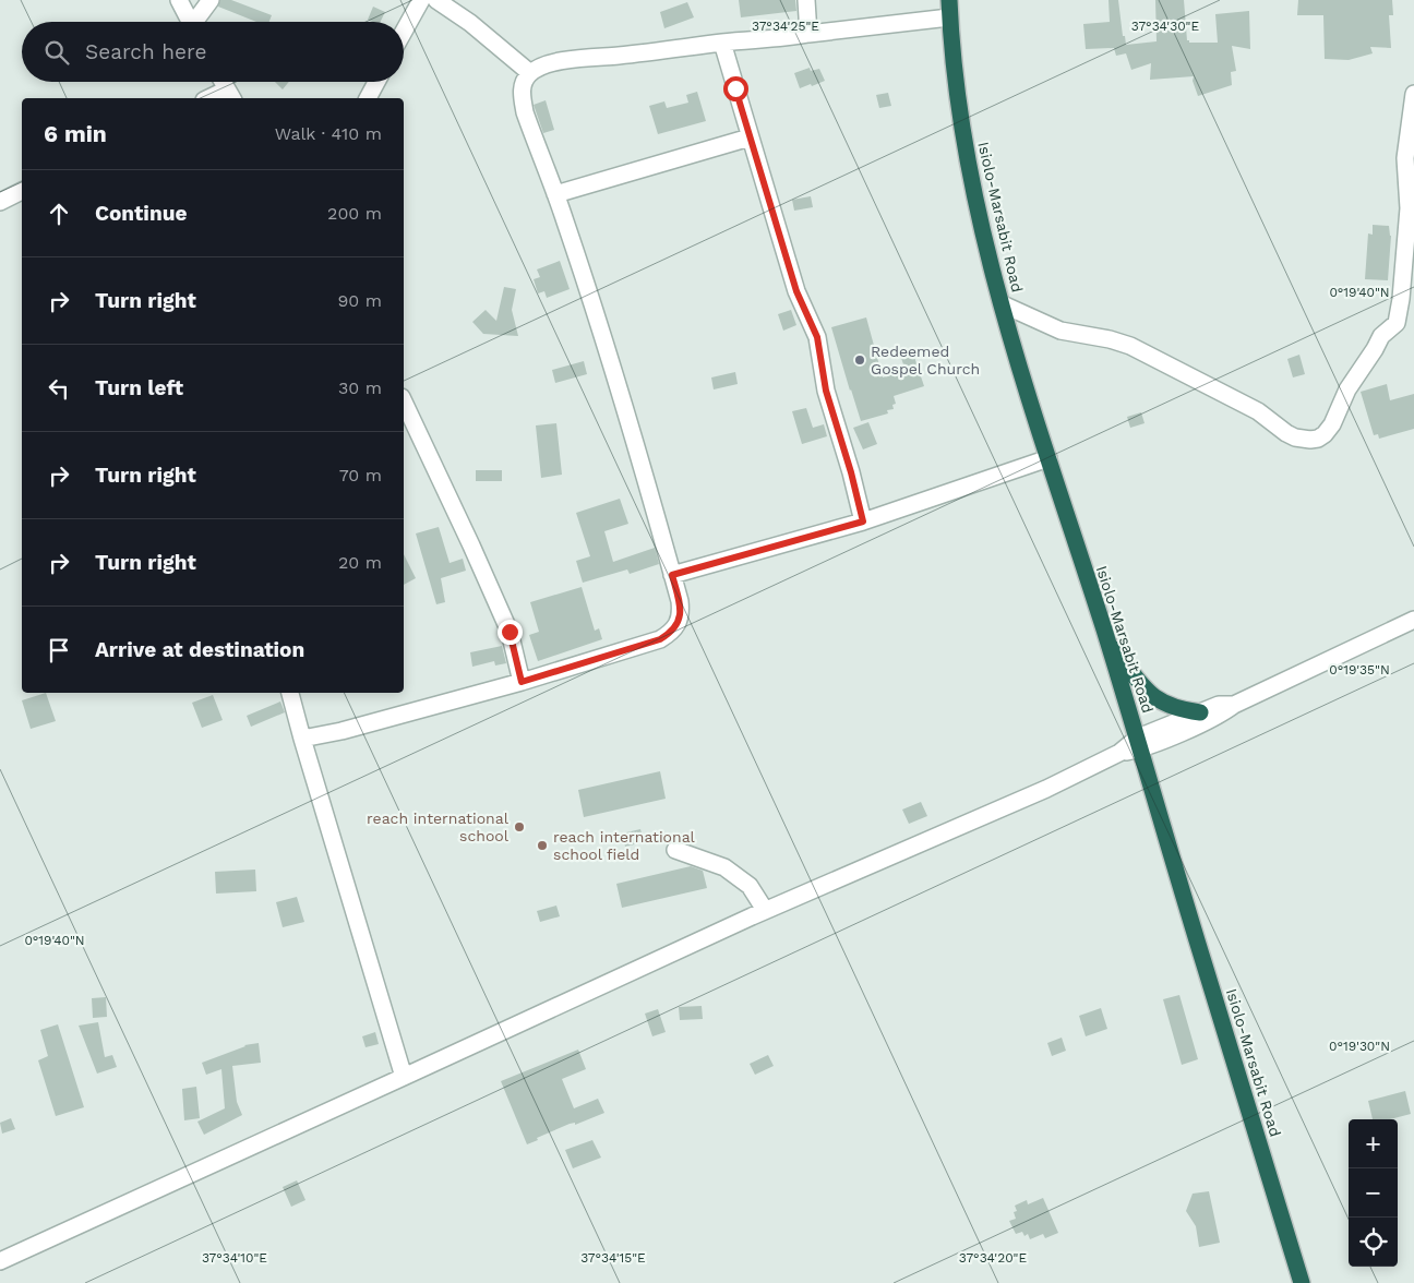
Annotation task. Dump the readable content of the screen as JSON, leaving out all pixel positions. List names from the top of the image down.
{
  "streets": {
    "highway": ["Isiolo-Marsabit Road"]
  },
  "places": ["Redeemed Gospel Church", "reach international school", "reach international school field"],
  "page": {
    "search": "Search here",
    "heading": ["6 min", "Walk · 410 m"],
    "list": [
      ["Continue", "200 m"],
      ["Turn right", "90 m"],
      ["Turn left", "30 m"],
      ["Turn right", "70 m"],
      ["Turn right", "20 m"],
      "Arrive at destination"
    ],
    "map_buttons": ["+", "−"]
  },
  "coordinates": [
    "37°34'25\"E",
    "37°34'30\"E",
    "0°19'40\"N",
    "0°19'35\"N",
    "0°19'30\"N",
    "37°34'10\"E",
    "37°34'15\"E",
    "37°34'20\"E"
  ]
}
